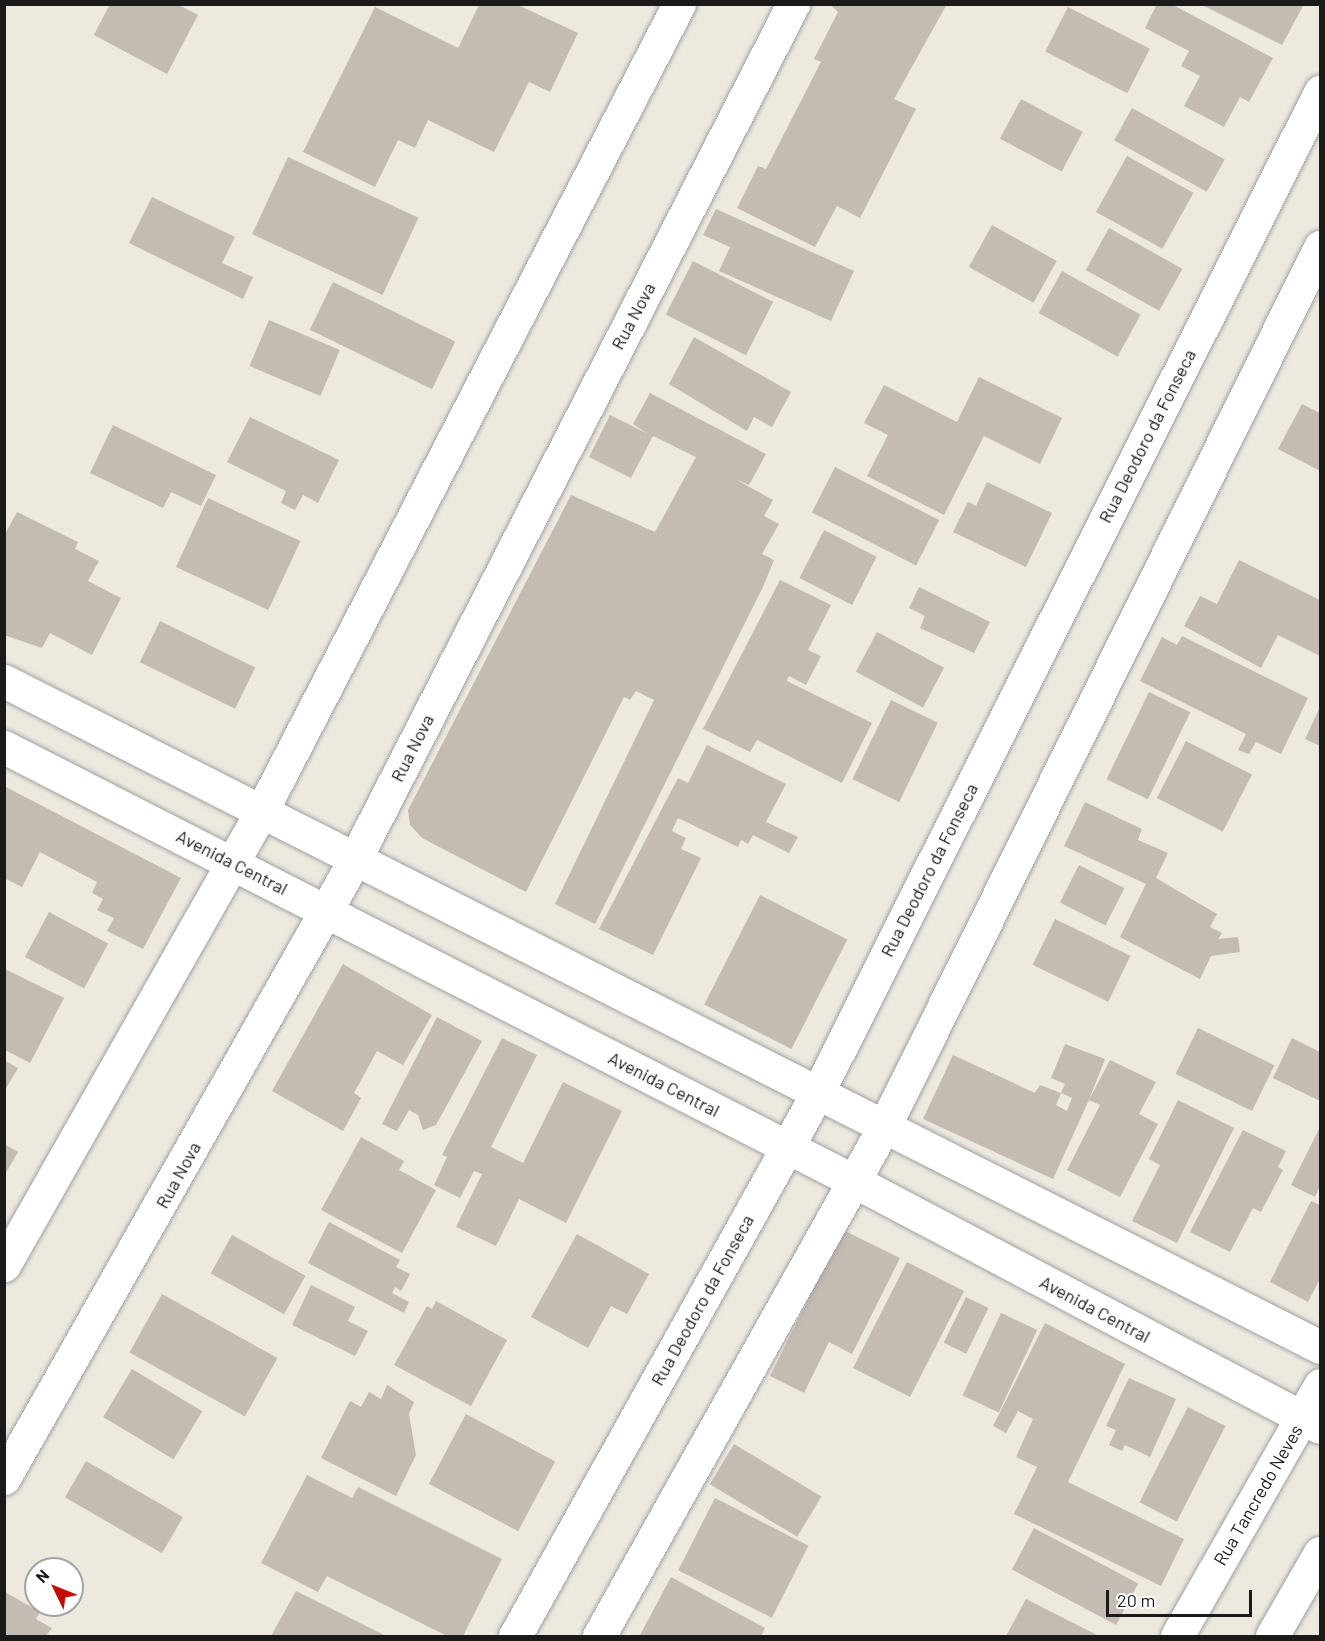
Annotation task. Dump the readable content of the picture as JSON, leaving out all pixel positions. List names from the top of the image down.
{
  "streets": {
    "street": [
      "Rua Nova",
      "Rua Deodoro da Fonseca",
      "Avenida Central",
      "Rua Tancredo Neves"
    ]
  },
  "crossings": [
    ["Rua Nova", "Avenida Central"],
    ["Rua Deodoro da Fonseca", "Avenida Central"],
    ["Avenida Central", "Rua Tancredo Neves"]
  ],
  "scale_bar": "20 m",
  "north": "top left"
}
